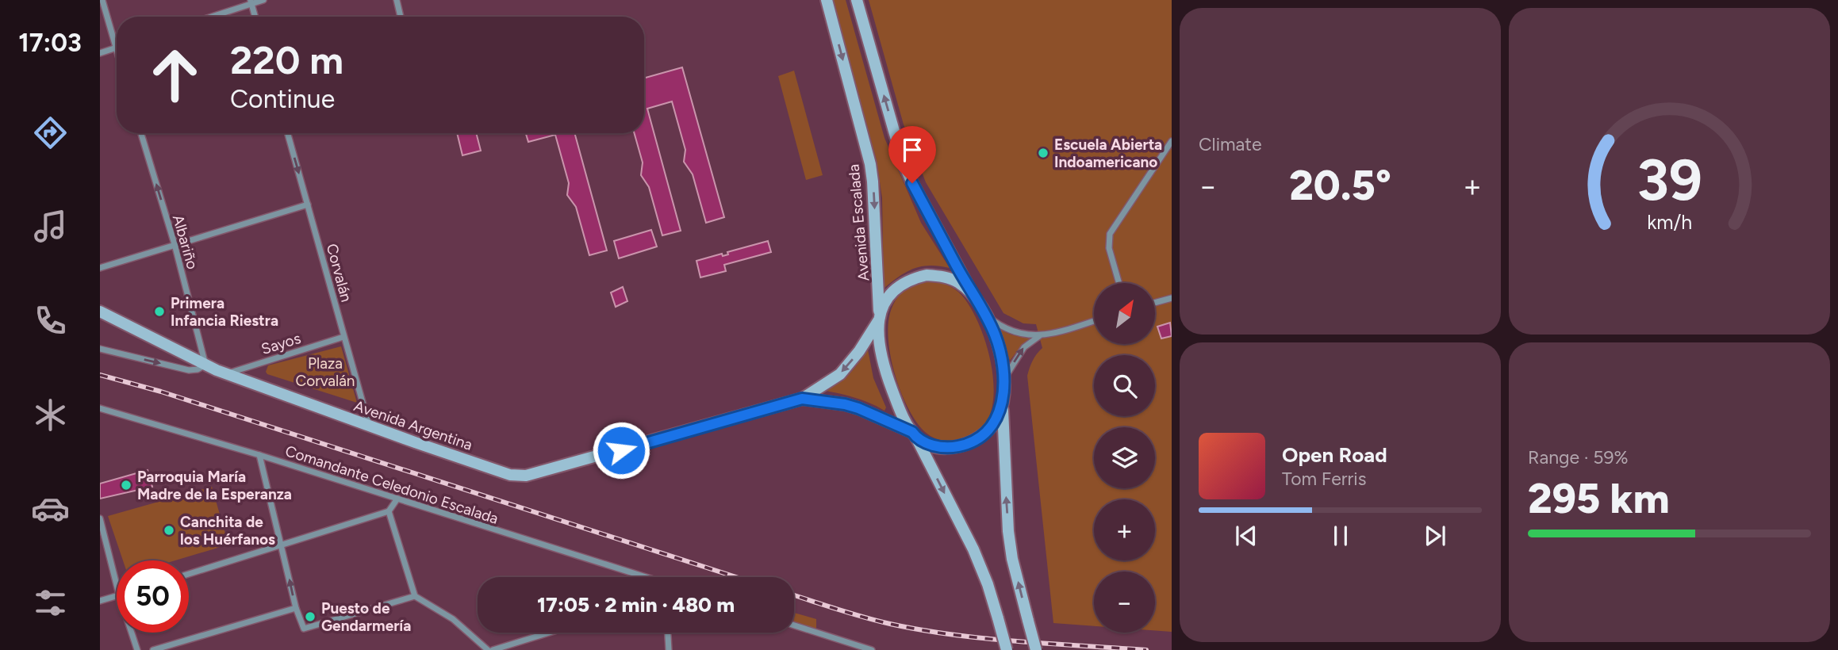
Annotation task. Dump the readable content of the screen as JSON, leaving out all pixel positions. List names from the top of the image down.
{
  "streets": {
    "main road": ["Avenida Escalada", "Avenida Argentina"],
    "street": [
      "Albariño",
      "Corvalán",
      "Sayos",
      "Comandante Celedonio Escalada"
    ]
  },
  "crossings": [
    ["Albariño", "Avenida Argentina"],
    ["Corvalán", "Sayos"],
    ["Corvalán", "Avenida Argentina"],
    ["Sayos", "Avenida Argentina"]
  ],
  "one_way": ["Albariño"],
  "parks": ["Plaza Corvalán"],
  "places": [
    "Escuela Abierta Indoamericano",
    "Primera Infancia Riestra",
    "Parroquia María Madre de la Esperanza",
    "Canchita de los Huérfanos",
    "Puesto de Gendarmería"
  ],
  "north": "top right",
  "page": {
    "tabs": "17:03",
    "tile": [
      "Climate",
      ["Range · 59%", "295 km"]
    ],
    "turn": ["220 m", "Continue"],
    "heat": ["−", "20.5°", "+"],
    "map_buttons": ["+", "−"],
    "song": ["Open Road", "Tom Ferris"],
    "limit": "50",
    "trip": "17:05 · 2 min · 480 m",
    "gauge": ["39", "km/h"]
  }
}
